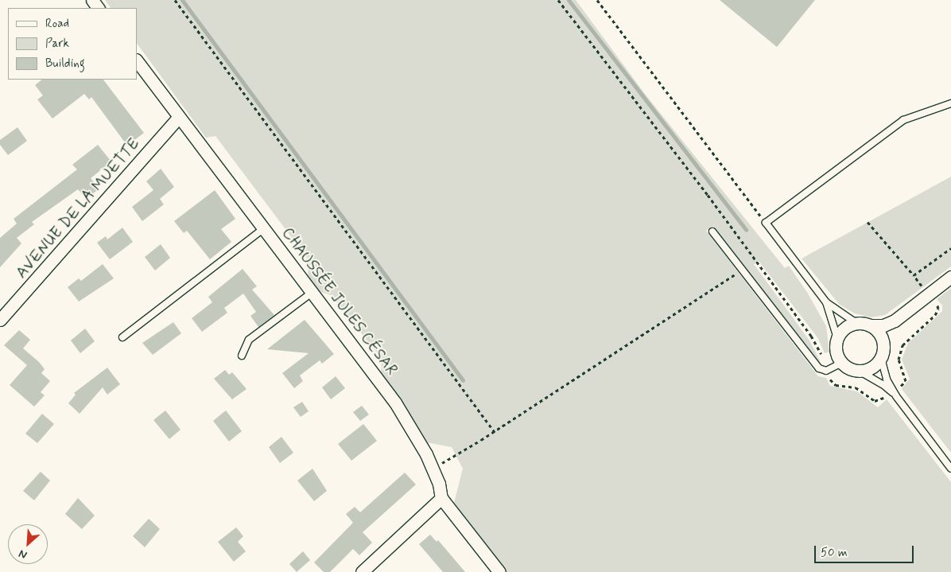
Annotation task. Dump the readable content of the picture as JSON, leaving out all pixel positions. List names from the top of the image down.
{
  "streets": {
    "street": ["AVENUE DE LA MUETTE", "CHAUSSÉE JULES CÉSAR"]
  },
  "crossings": [
    ["AVENUE DE LA MUETTE", "CHAUSSÉE JULES CÉSAR"]
  ],
  "legend": ["Road", "Park", "Building"],
  "scale_bar": "50 m",
  "north": "bottom left"
}
